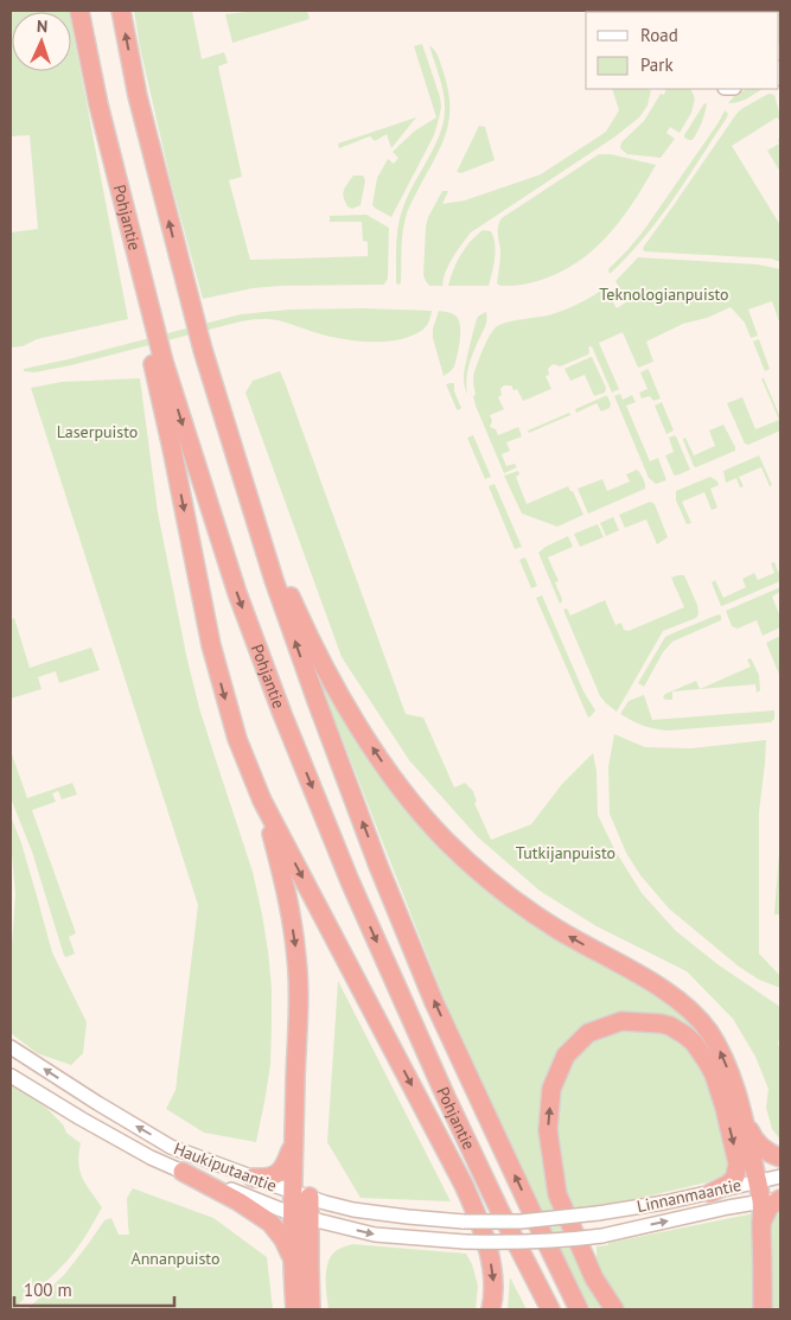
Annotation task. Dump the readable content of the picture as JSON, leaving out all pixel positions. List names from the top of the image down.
{
  "streets": {
    "highway": ["Pohjantie"],
    "main road": ["Haukiputaantie", "Linnanmaantie"]
  },
  "crossings": [
    ["Haukiputaantie", "Linnanmaantie"]
  ],
  "parks": [
    "Teknologianpuisto",
    "Laserpuisto",
    "Tutkijanpuisto",
    "Annanpuisto"
  ],
  "legend": ["Road", "Park"],
  "scale_bar": "100 m",
  "north": "top"
}
